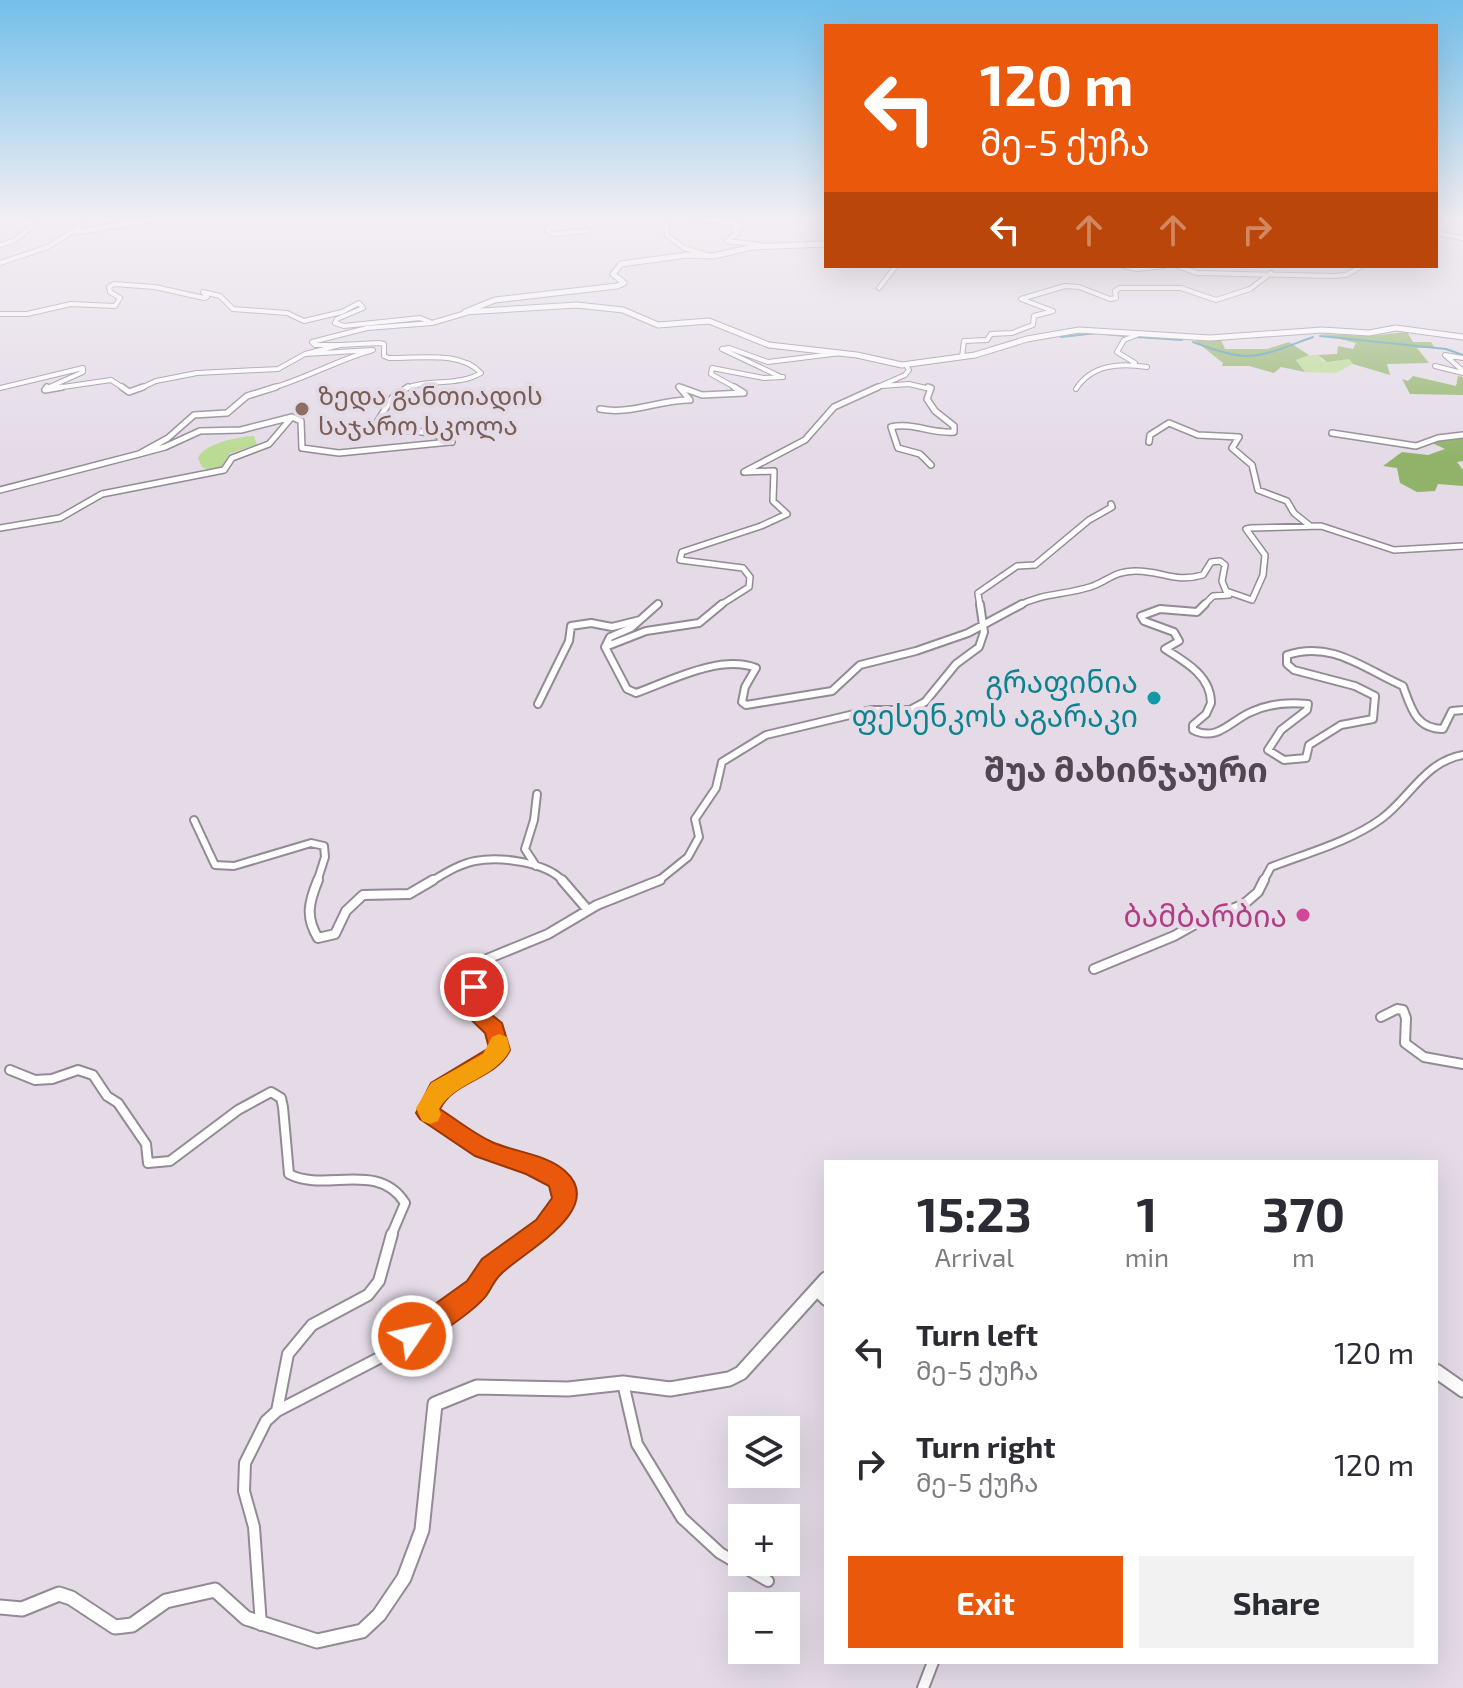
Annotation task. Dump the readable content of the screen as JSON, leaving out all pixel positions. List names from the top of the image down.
{
  "districts": ["შუა მახინჯაური"],
  "places": ["ზედა განთიადის საჯარო სკოლა", "გრაფინია ფესენკოს აგარაკი", "ბამბარბია"],
  "page": {
    "turn": ["120 m", "მე-5 ქუჩა"],
    "eta": [
      "15:23",
      "Arrival",
      "1",
      "min",
      "370",
      "m"
    ],
    "list": [
      {
        "name": "Turn left",
        "note": "მე-5 ქუჩა",
        "value": "120 m"
      },
      {
        "name": "Turn right",
        "note": "მე-5 ქუჩა",
        "value": "120 m"
      }
    ],
    "map_buttons": ["+", "−"],
    "buttons": ["Exit", "Share"]
  }
}
